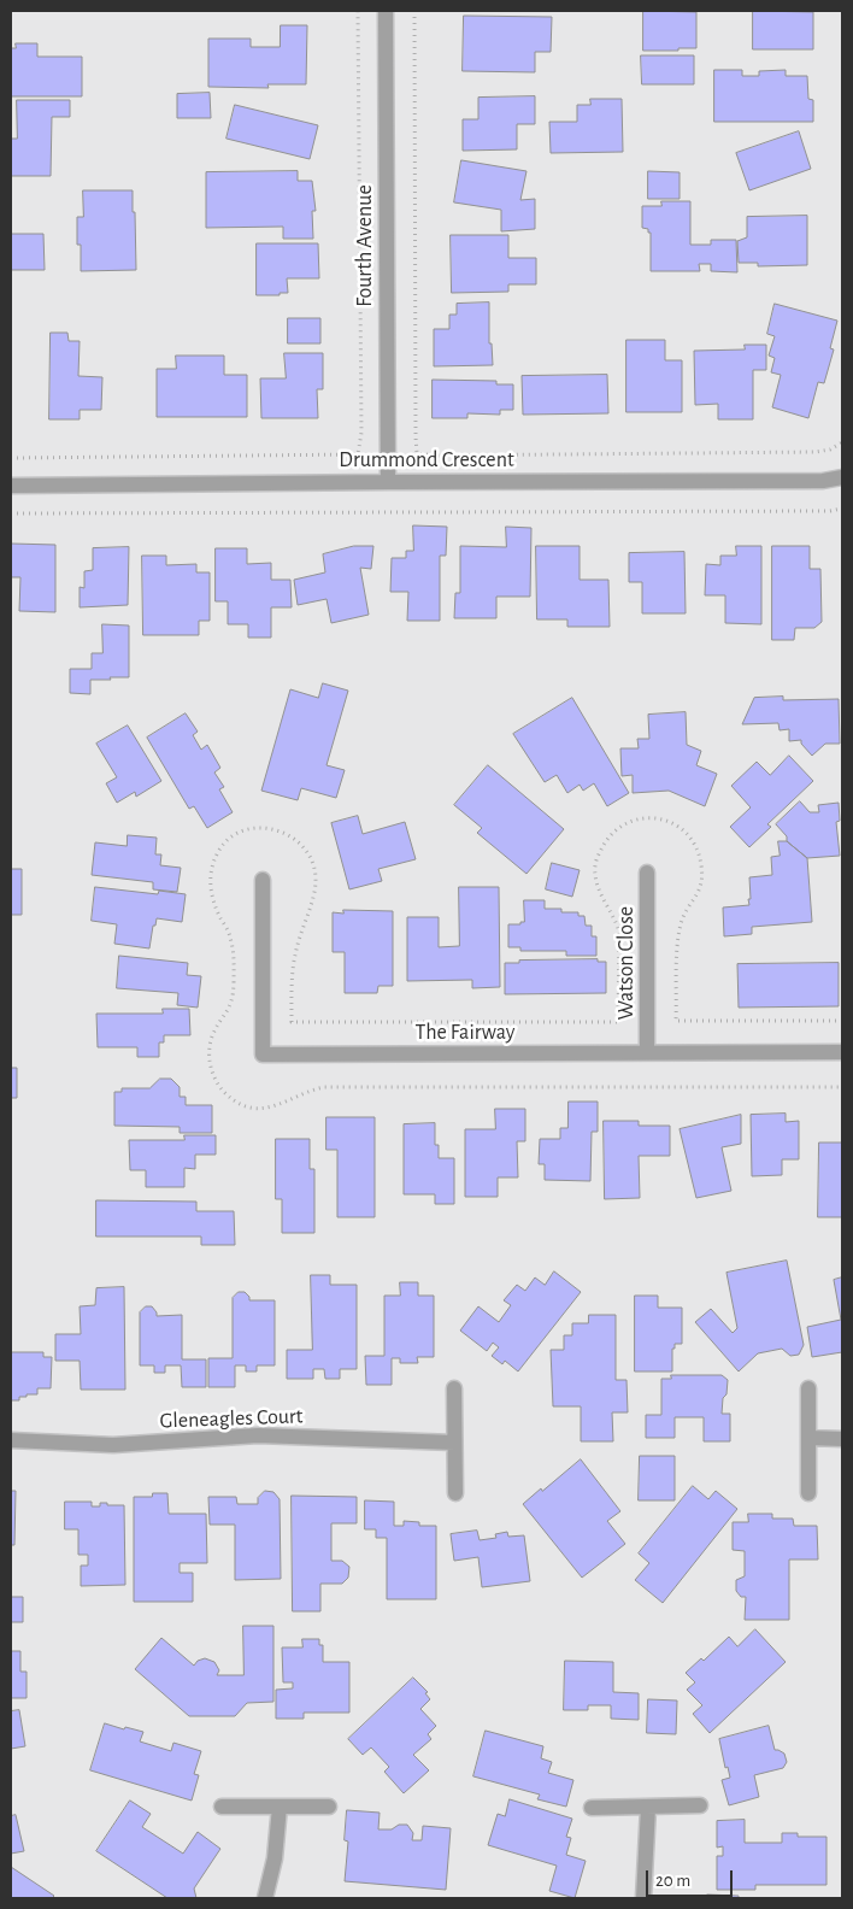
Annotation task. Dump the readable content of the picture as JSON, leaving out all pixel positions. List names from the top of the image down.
{
  "streets": {
    "street": [
      "Fourth Avenue",
      "Drummond Crescent",
      "Watson Close",
      "The Fairway",
      "Gleneagles Court"
    ]
  },
  "crossings": [
    ["Fourth Avenue", "Drummond Crescent"],
    ["Watson Close", "The Fairway"]
  ],
  "scale_bar": "20 m"
}
